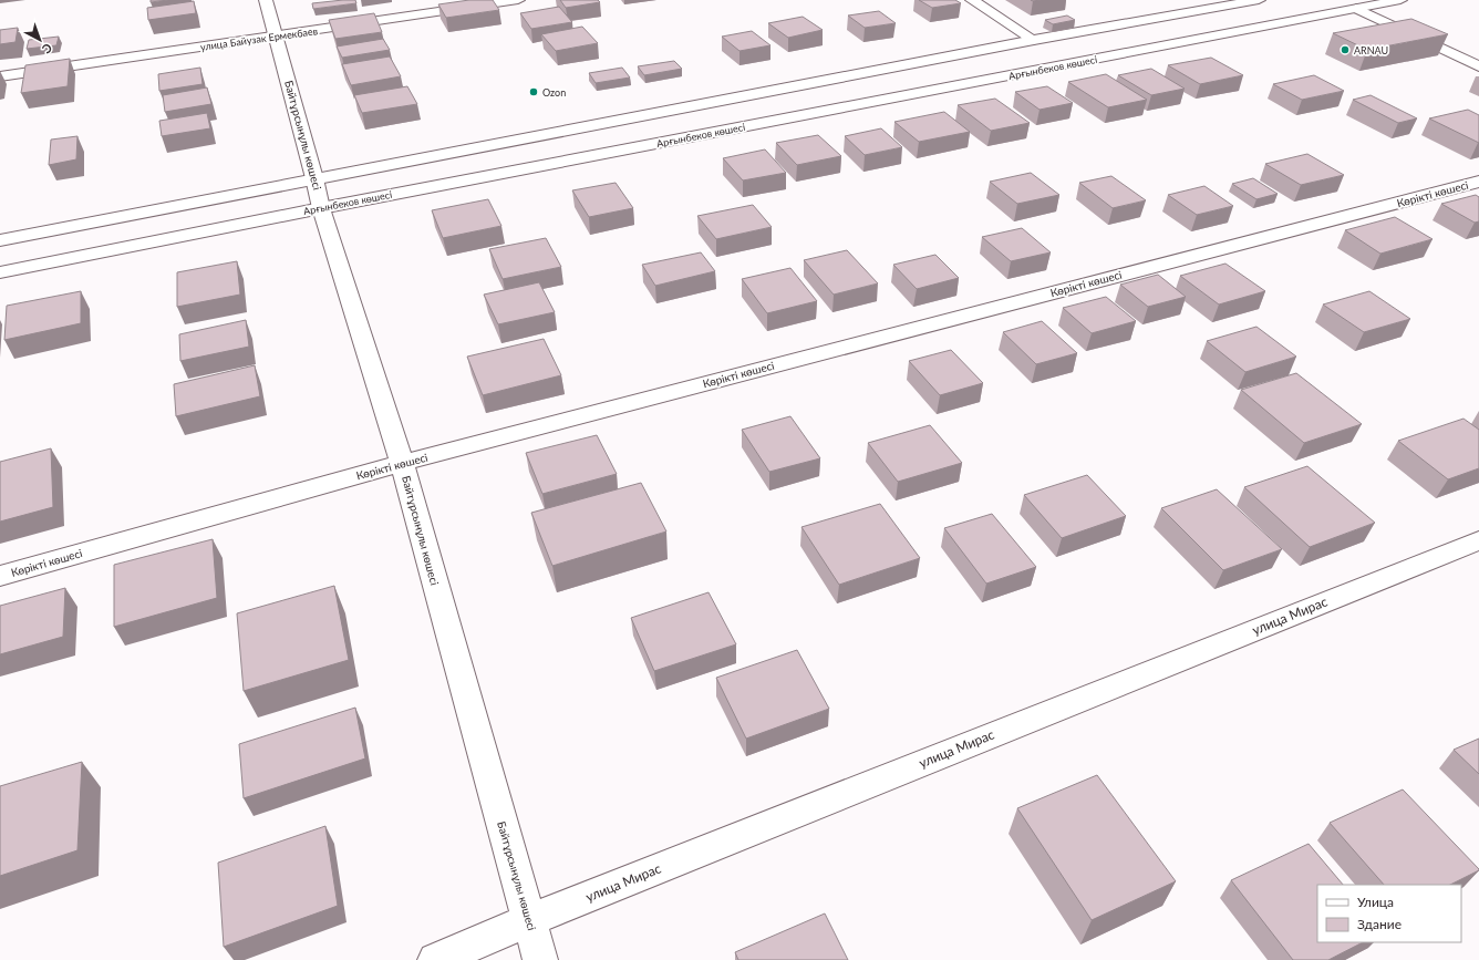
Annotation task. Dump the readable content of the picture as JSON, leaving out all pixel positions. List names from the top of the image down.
{
  "streets": {
    "street": [
      "улица Байузак Ермекбаев",
      "Арғынбеков көшесі",
      "Байтұрсынұлы көшесі",
      "Көрікті көшесі",
      "улица Мирас"
    ]
  },
  "crossings": [
    ["улица Байузак Ермекбаев", "Байтұрсынұлы көшесі"],
    ["Арғынбеков көшесі", "Байтұрсынұлы көшесі"],
    ["Байтұрсынұлы көшесі", "Көрікті көшесі"],
    ["Байтұрсынұлы көшесі", "улица Мирас"]
  ],
  "places": ["ARNAU", "Ozon"],
  "legend": ["Улица", "Здание"],
  "north": "bottom right"
}
